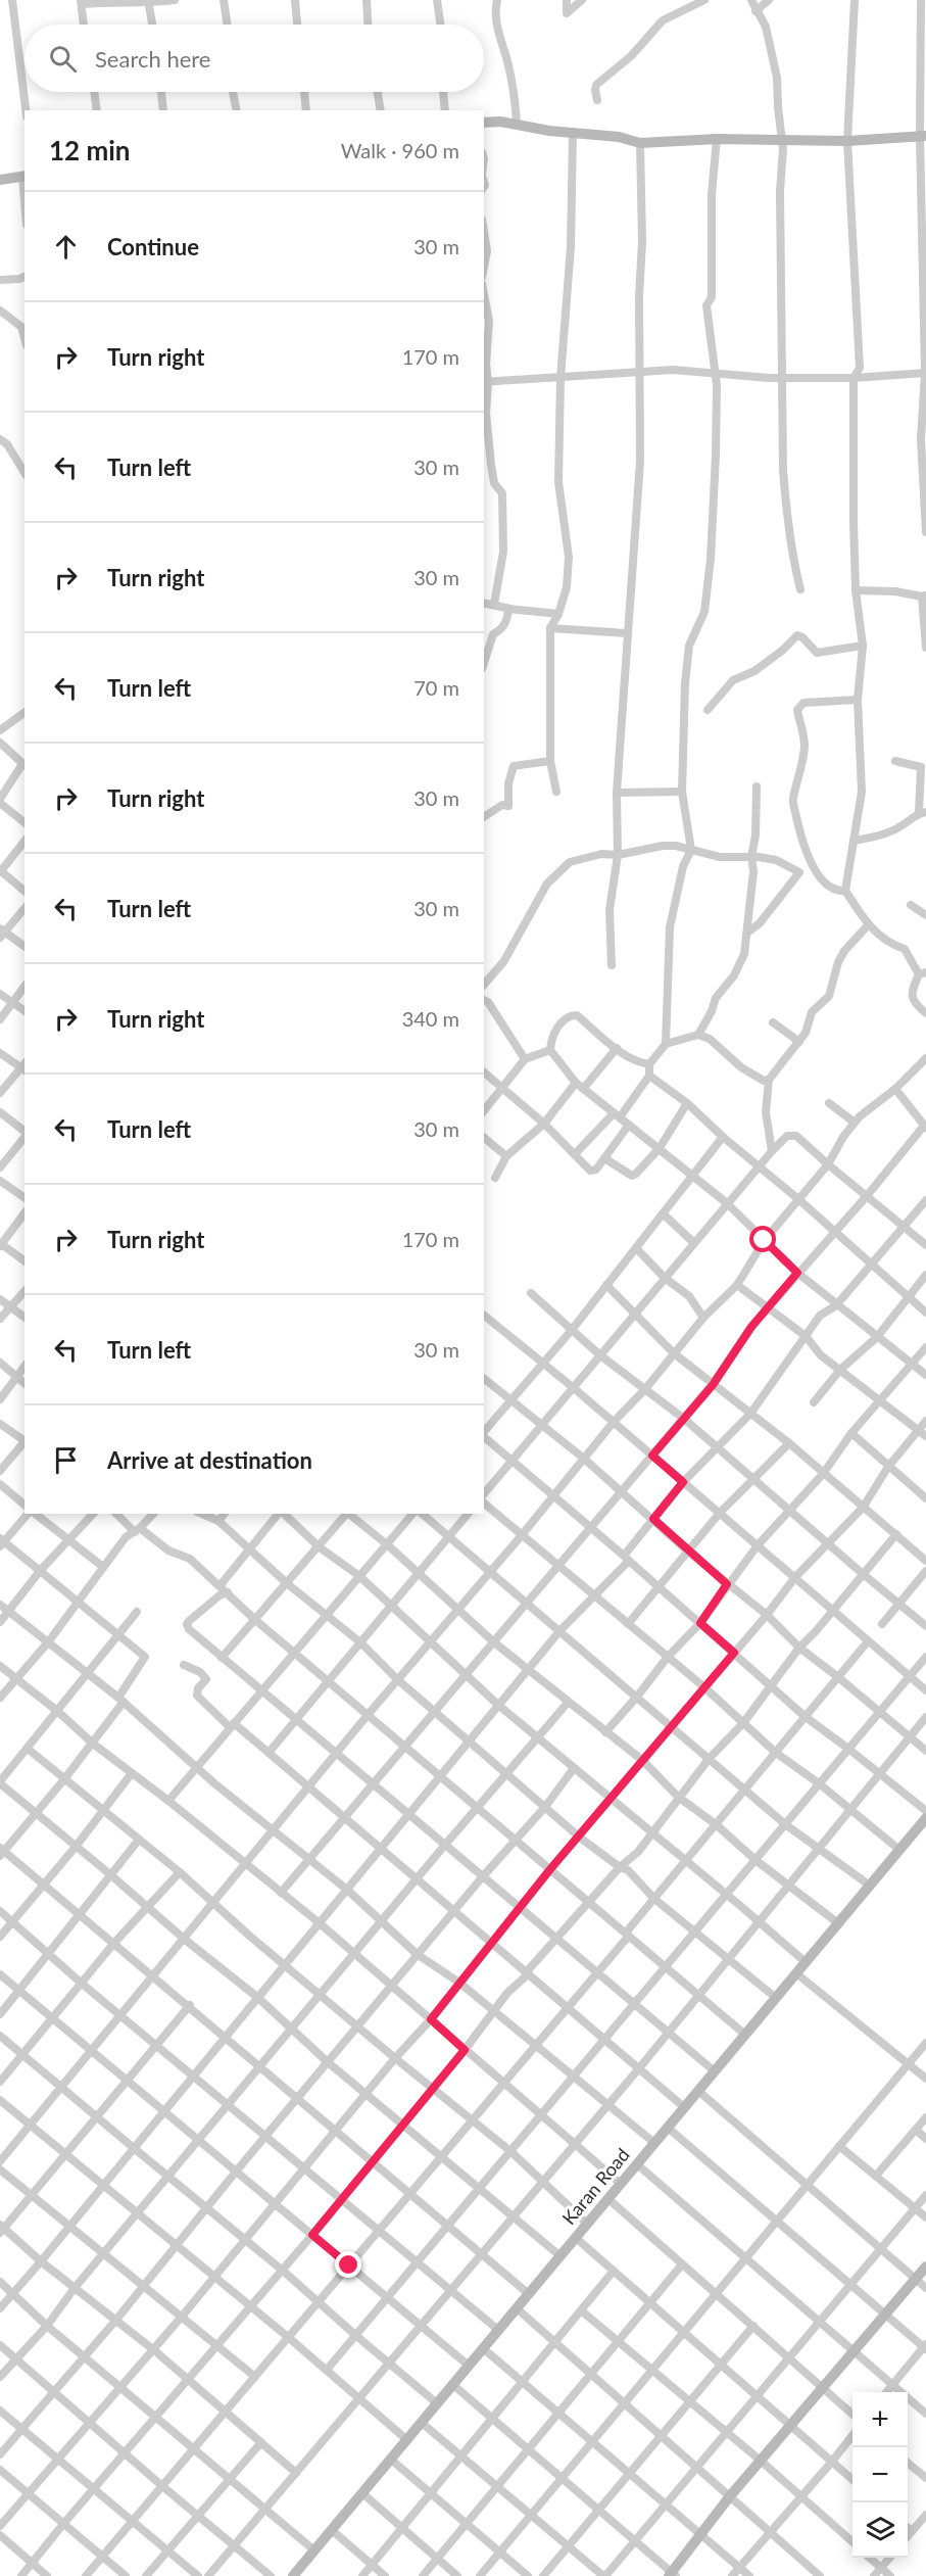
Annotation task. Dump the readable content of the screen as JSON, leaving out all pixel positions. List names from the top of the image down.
{
  "streets": {
    "street": ["Karan Road"]
  },
  "page": {
    "search": "Search here",
    "heading": ["12 min", "Walk · 960 m"],
    "list": [
      ["Continue", "30 m"],
      ["Turn right", "170 m"],
      ["Turn left", "30 m"],
      ["Turn right", "30 m"],
      ["Turn left", "70 m"],
      ["Turn right", "30 m"],
      ["Turn left", "30 m"],
      ["Turn right", "340 m"],
      ["Turn left", "30 m"],
      ["Turn right", "170 m"],
      ["Turn left", "30 m"],
      "Arrive at destination"
    ],
    "map_buttons": ["+", "−"]
  }
}
